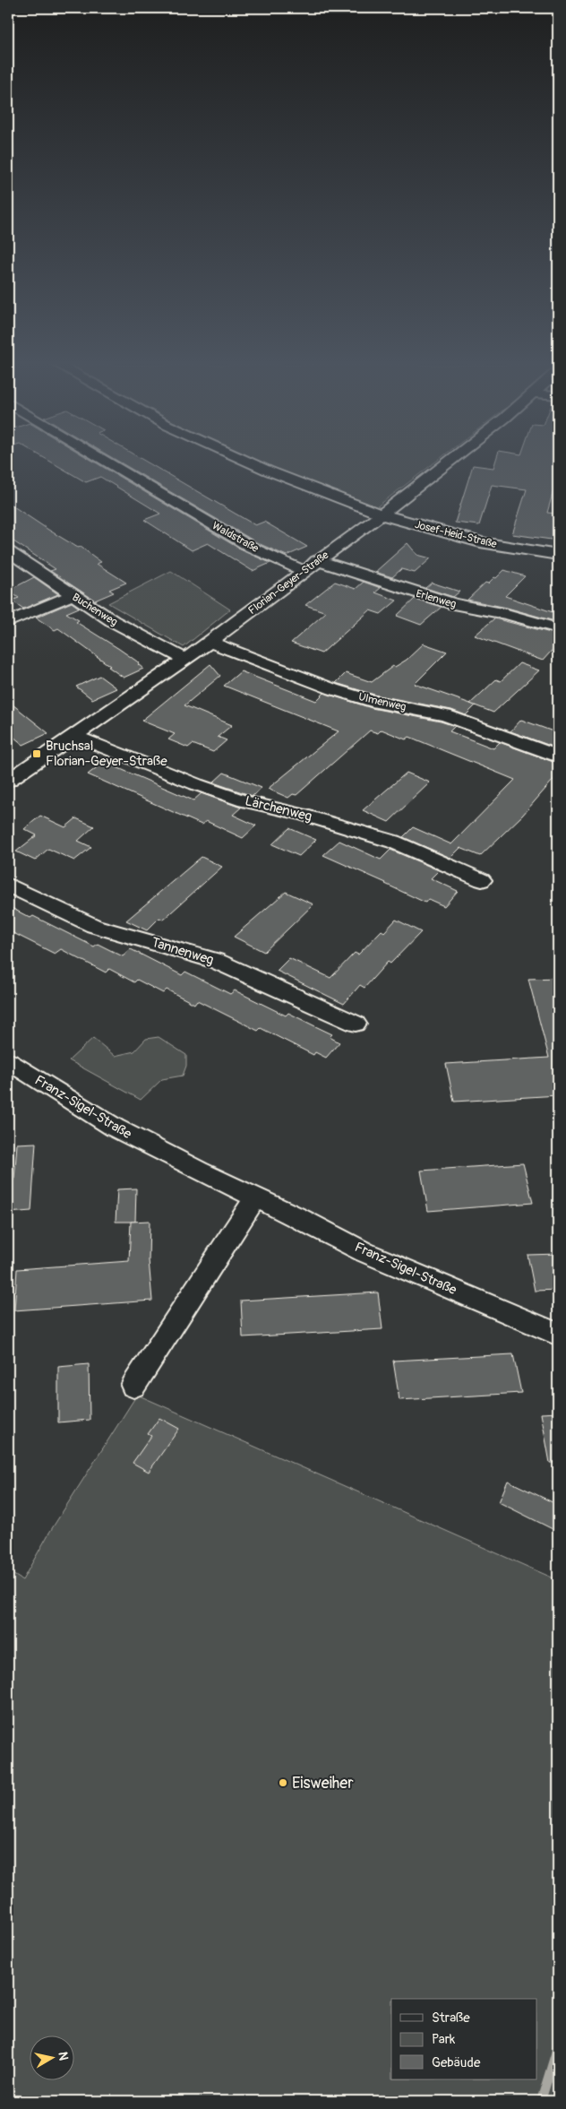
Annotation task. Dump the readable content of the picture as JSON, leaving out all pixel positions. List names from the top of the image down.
{
  "streets": {
    "street": [
      "Josef-Heid-Straße",
      "Waldstraße",
      "Florian-Geyer-Straße",
      "Erlenweg",
      "Buchenweg",
      "Ulmenweg",
      "Lärchenweg",
      "Tannenweg",
      "Franz-Sigel-Straße"
    ]
  },
  "crossings": [
    ["Josef-Heid-Straße", "Florian-Geyer-Straße"],
    ["Waldstraße", "Florian-Geyer-Straße"],
    ["Florian-Geyer-Straße", "Erlenweg"],
    ["Florian-Geyer-Straße", "Buchenweg"],
    ["Florian-Geyer-Straße", "Ulmenweg"],
    ["Florian-Geyer-Straße", "Lärchenweg"]
  ],
  "places": {
    "transit": ["Bruchsal Florian-Geyer-Straße"],
    "other": ["Eisweiher"]
  },
  "legend": ["Straße", "Park", "Gebäude"],
  "north": "right"
}
